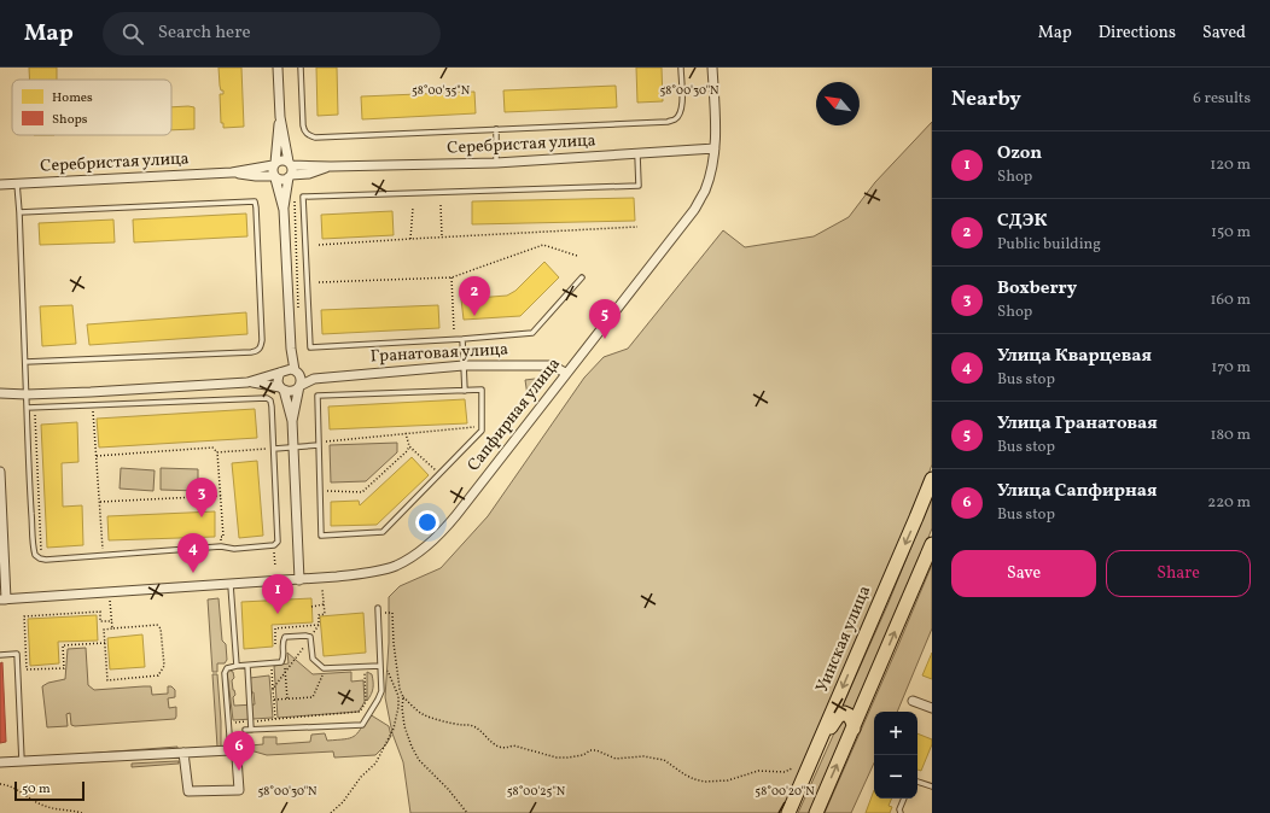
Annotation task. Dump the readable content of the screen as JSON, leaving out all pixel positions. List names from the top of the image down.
{
  "streets": {
    "main road": ["Уинская улица"],
    "street": ["Серебристая улица", "Гранатовая улица", "Сапфирная улица"]
  },
  "crossings": [
    ["Серебристая улица", "Сапфирная улица"],
    ["Гранатовая улица", "Сапфирная улица"]
  ],
  "legend": ["Homes", "Shops"],
  "scale_bar": "50 m",
  "north": "top left",
  "page": {
    "header": "Map",
    "search": "Search here",
    "nav": ["Map", "Directions", "Saved"],
    "heading": ["Nearby", "6 results"],
    "list": [
      {
        "mark": "1",
        "name": "Ozon",
        "note": "Shop",
        "value": "120 m"
      },
      {
        "mark": "2",
        "name": "СДЭК",
        "note": "Public building",
        "value": "150 m"
      },
      {
        "mark": "3",
        "name": "Boxberry",
        "note": "Shop",
        "value": "160 m"
      },
      {
        "mark": "4",
        "name": "Улица Кварцевая",
        "note": "Bus stop",
        "value": "170 m"
      },
      {
        "mark": "5",
        "name": "Улица Гранатовая",
        "note": "Bus stop",
        "value": "180 m"
      },
      {
        "mark": "6",
        "name": "Улица Сапфирная",
        "note": "Bus stop",
        "value": "220 m"
      }
    ],
    "pins": [
      "2",
      "5",
      "3",
      "4",
      "1",
      "6"
    ],
    "buttons": ["Save", "Share"],
    "map_buttons": ["+", "−"],
    "scale": "50 m"
  },
  "coordinates": [
    "58°00'35\"N",
    "58°00'30\"N",
    "58°00'25\"N",
    "58°00'20\"N"
  ]
}
